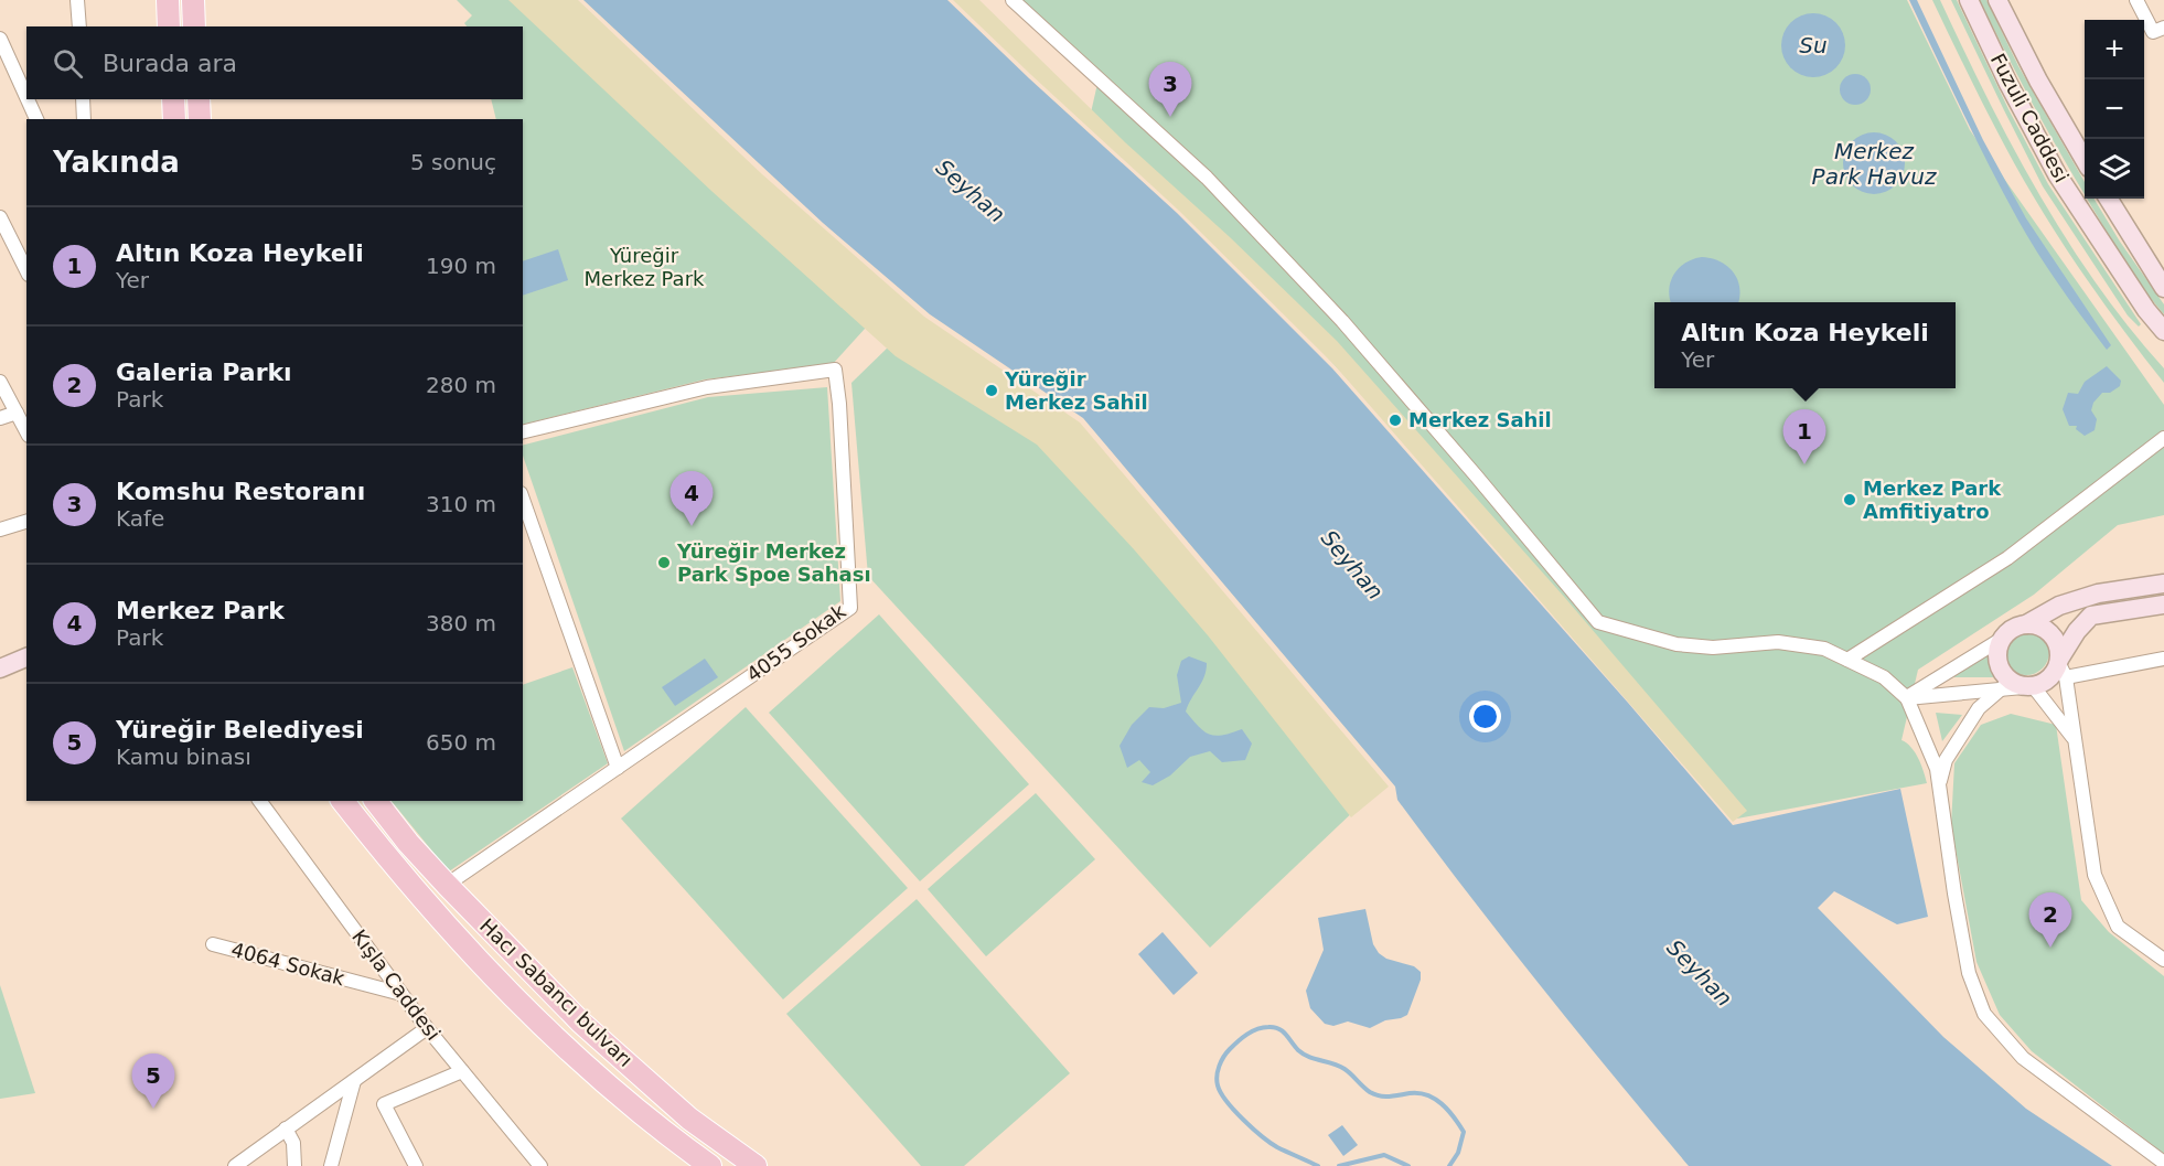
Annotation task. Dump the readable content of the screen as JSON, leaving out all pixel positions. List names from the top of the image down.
{
  "streets": {
    "main road": ["Fuzuli Caddesi", "Hacı Sabancı bulvarı"],
    "street": ["4055 Sokak", "4064 Sokak", "Kışla Caddesi"]
  },
  "crossings": [
    ["4055 Sokak", "Hacı Sabancı bulvarı"],
    ["4064 Sokak", "Kışla Caddesi"]
  ],
  "water": ["Su", "Merkez Park Havuz", "Seyhan"],
  "parks": ["Yüreğir Merkez Park"],
  "places": [
    "Yüreğir Merkez Sahil",
    "Merkez Sahil",
    "Merkez Park Amfitiyatro",
    "Yüreğir Merkez Park Spoe Sahası"
  ],
  "page": {
    "map_buttons": ["+", "−"],
    "search": "Burada ara",
    "pins": [
      "3",
      "1",
      "4",
      "2",
      "5"
    ],
    "heading": ["Yakında", "5 sonuç"],
    "list": [
      {
        "mark": "1",
        "name": "Altın Koza Heykeli",
        "note": "Yer",
        "value": "190 m"
      },
      {
        "mark": "2",
        "name": "Galeria Parkı",
        "note": "Park",
        "value": "280 m"
      },
      {
        "mark": "3",
        "name": "Komshu Restoranı",
        "note": "Kafe",
        "value": "310 m"
      },
      {
        "mark": "4",
        "name": "Merkez Park",
        "note": "Park",
        "value": "380 m"
      },
      {
        "mark": "5",
        "name": "Yüreğir Belediyesi",
        "note": "Kamu binası",
        "value": "650 m"
      }
    ],
    "popup": ["Altın Koza Heykeli", "Yer"]
  }
}
